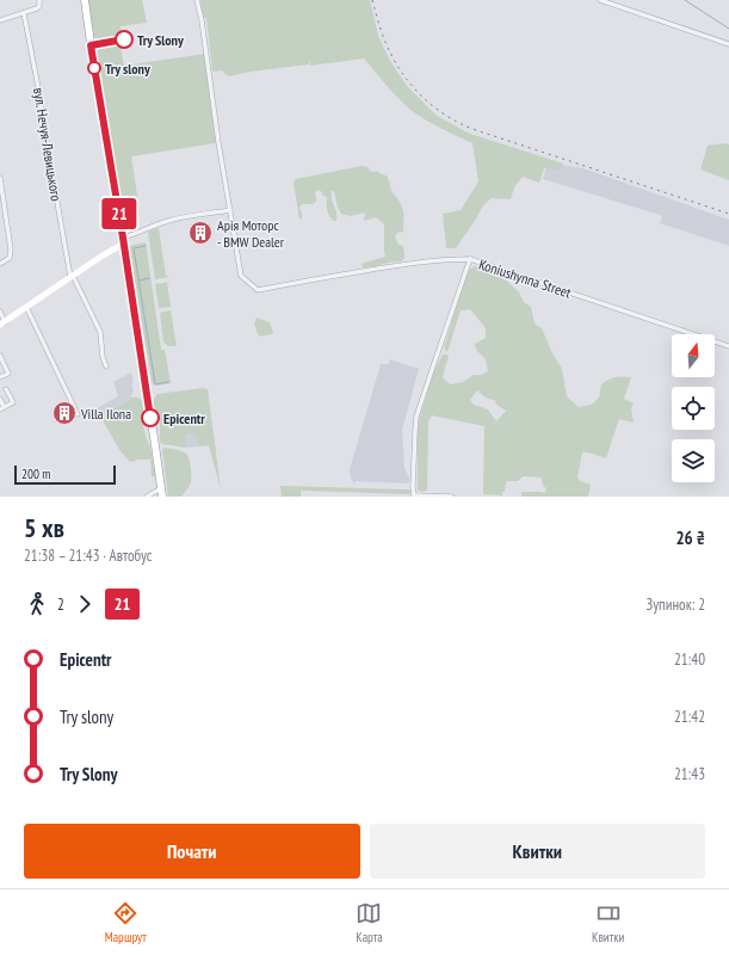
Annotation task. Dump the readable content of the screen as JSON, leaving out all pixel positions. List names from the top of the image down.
{
  "streets": {
    "street": ["вул. Нечуя-Левицького", "Koniushynna Street"]
  },
  "places": {
    "other": ["Try Slony", "Try slony", "Epicentr"],
    "building": ["Арія Моторс - BMW Dealer", "Villa Ilona"]
  },
  "lines": ["bus line 21"],
  "scale_bar": "200 m",
  "north": "top",
  "page": {
    "on_map": "21",
    "scale": "200 m",
    "heading": ["5 хв", "21:38 – 21:43 · Автобус", "26 ₴"],
    "legs": ["2", "21", "Зупинок: 2"],
    "list": [
      {
        "name": "Epicentr",
        "value": "21:40"
      },
      {
        "name": "Try slony",
        "value": "21:42"
      },
      {
        "name": "Try Slony",
        "value": "21:43"
      }
    ],
    "buttons": ["Почати", "Квитки"],
    "tabs": ["Маршрут", "Карта", "Квитки"]
  }
}
